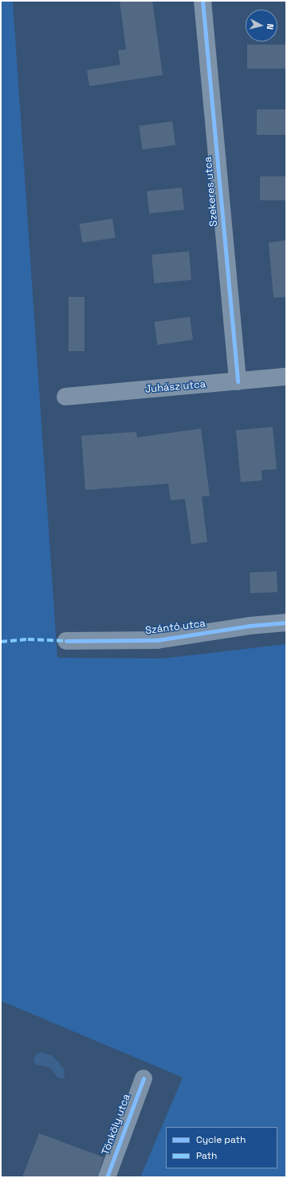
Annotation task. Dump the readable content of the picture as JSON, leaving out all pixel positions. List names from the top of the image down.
{
  "streets": {
    "street": [
      "Szekeres utca",
      "Juhász utca",
      "Szántó utca",
      "Tönköly utca"
    ]
  },
  "crossings": [
    ["Szekeres utca", "Juhász utca"]
  ],
  "legend": ["Cycle path", "Path"],
  "north": "right"
}
